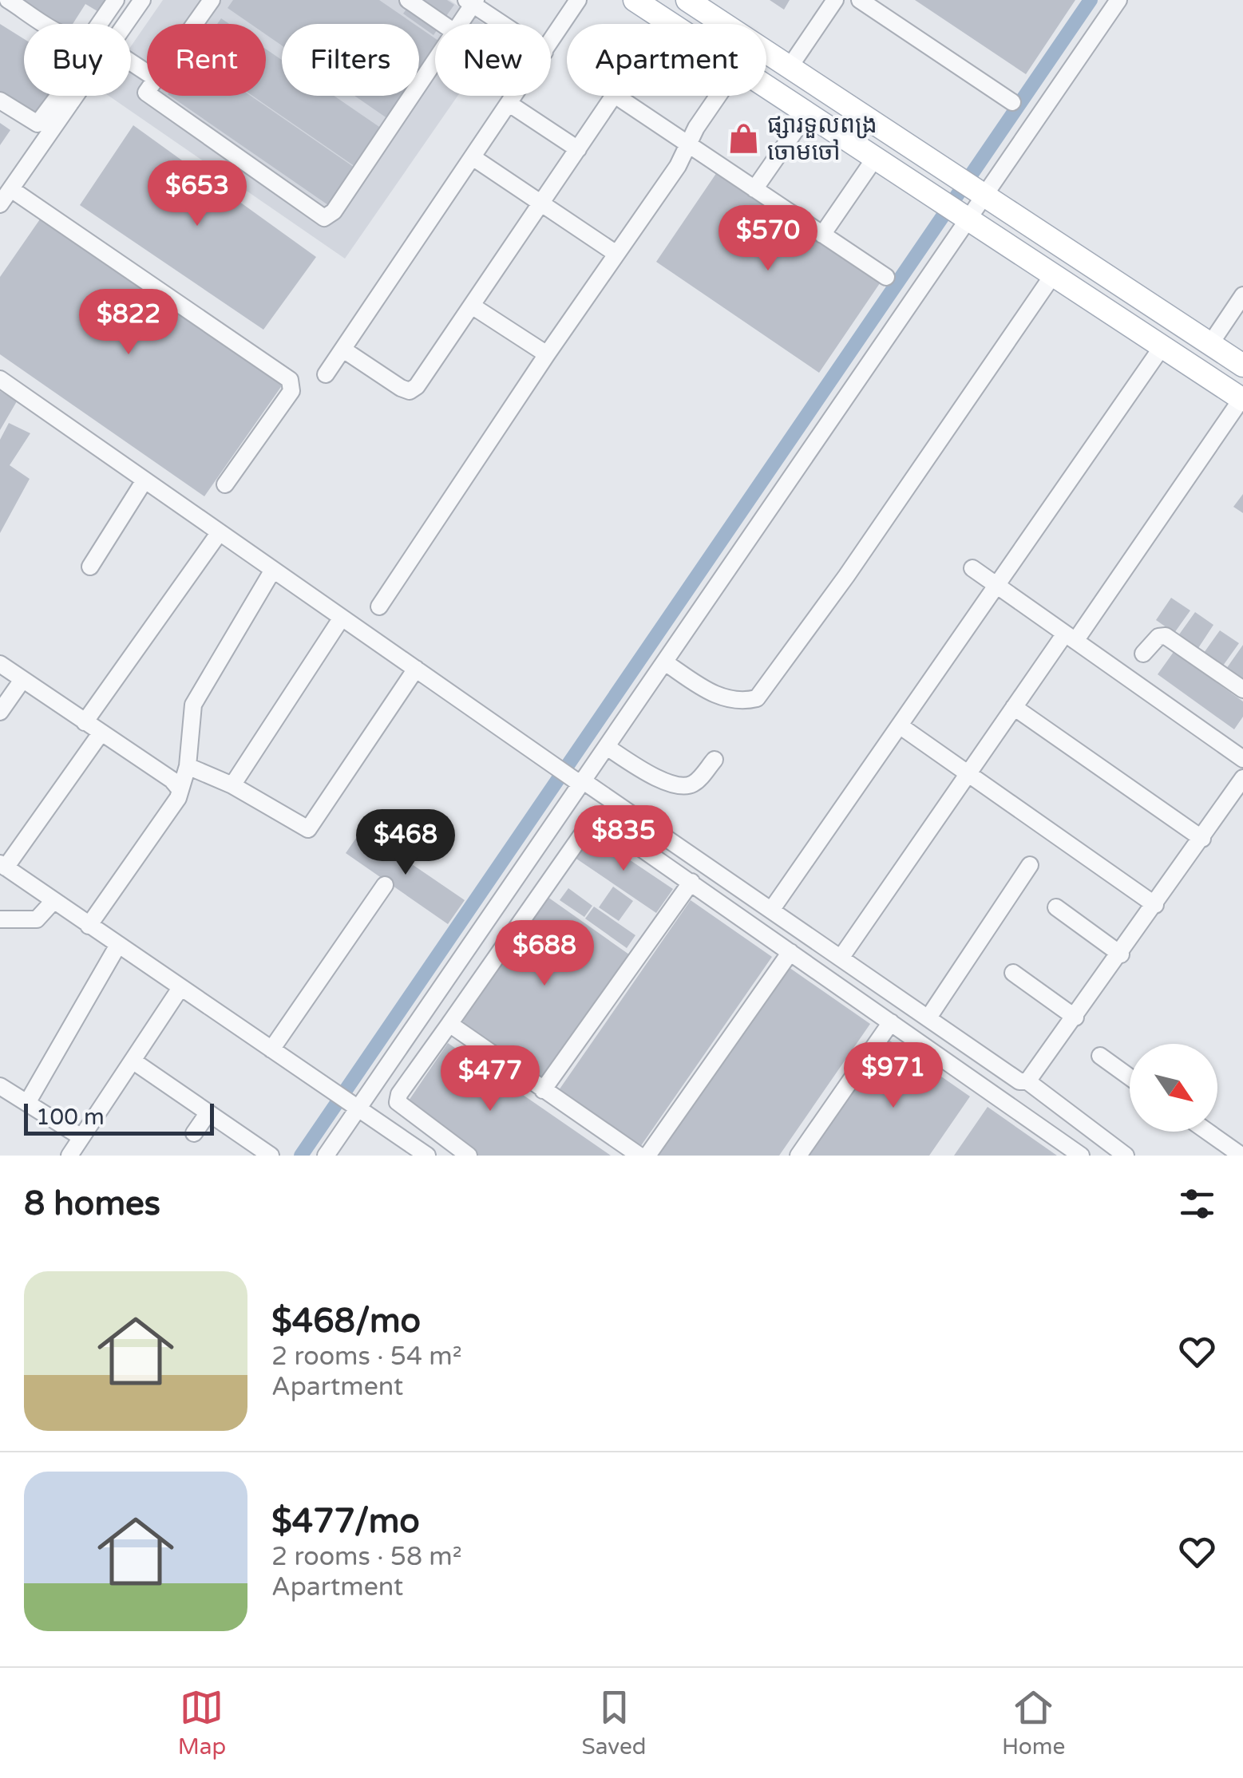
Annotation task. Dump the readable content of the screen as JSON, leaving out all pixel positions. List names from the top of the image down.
{
  "places": {
    "shop": ["ផ្សារទួលពង្រ ចោមចៅ"]
  },
  "scale_bar": "100 m",
  "north": "bottom right",
  "page": {
    "chip": [
      "Buy",
      "Rent",
      "Filters",
      "New",
      "Apartment"
    ],
    "price": [
      "$653",
      "$570",
      "$822",
      "$835",
      "$468",
      "$688",
      "$971",
      "$477"
    ],
    "scale": "100 m",
    "heading": "8 homes",
    "list": [
      {
        "name": "$468/mo",
        "note": "2 rooms · 54 m² · Apartment"
      },
      {
        "name": "$477/mo",
        "note": "2 rooms · 58 m² · Apartment"
      }
    ],
    "tabs": ["Map", "Saved", "Home"]
  }
}
